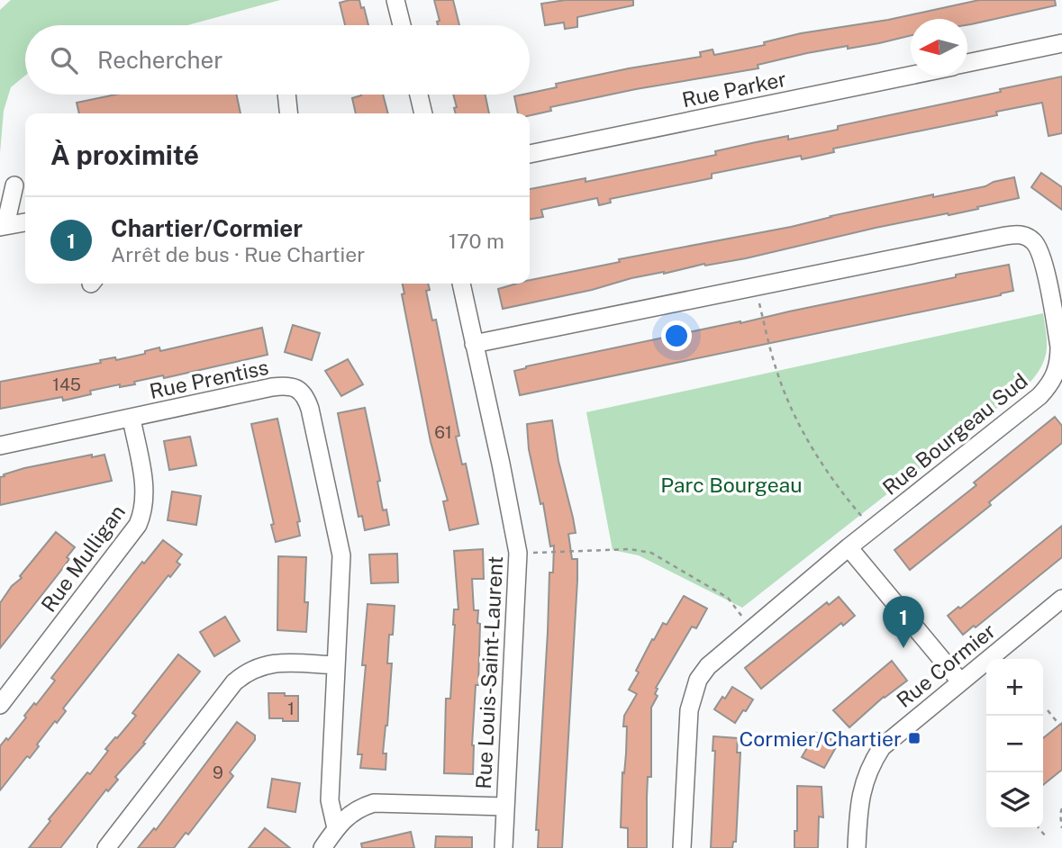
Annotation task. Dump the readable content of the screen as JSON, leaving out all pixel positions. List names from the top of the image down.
{
  "streets": {
    "street": [
      "Rue Parker",
      "Rue Prentiss",
      "Rue Bourgeau Sud",
      "Rue Mulligan",
      "Rue Cormier",
      "Rue Louis-Saint-Laurent"
    ]
  },
  "crossings": [
    ["Rue Prentiss", "Rue Mulligan"],
    ["Rue Bourgeau Sud", "Rue Louis-Saint-Laurent"]
  ],
  "parks": ["Parc Bourgeau"],
  "places": {
    "transit": ["Cormier/Chartier"]
  },
  "house_numbers": [
    "145",
    "61",
    "1",
    "9"
  ],
  "north": "left",
  "page": {
    "search": "Rechercher",
    "heading": "À proximité",
    "list": [
      {
        "mark": "1",
        "name": "Chartier/Cormier",
        "note": "Arrêt de bus · Rue Chartier",
        "value": "170 m"
      }
    ],
    "pins": "1",
    "map_buttons": ["+", "−"]
  }
}
